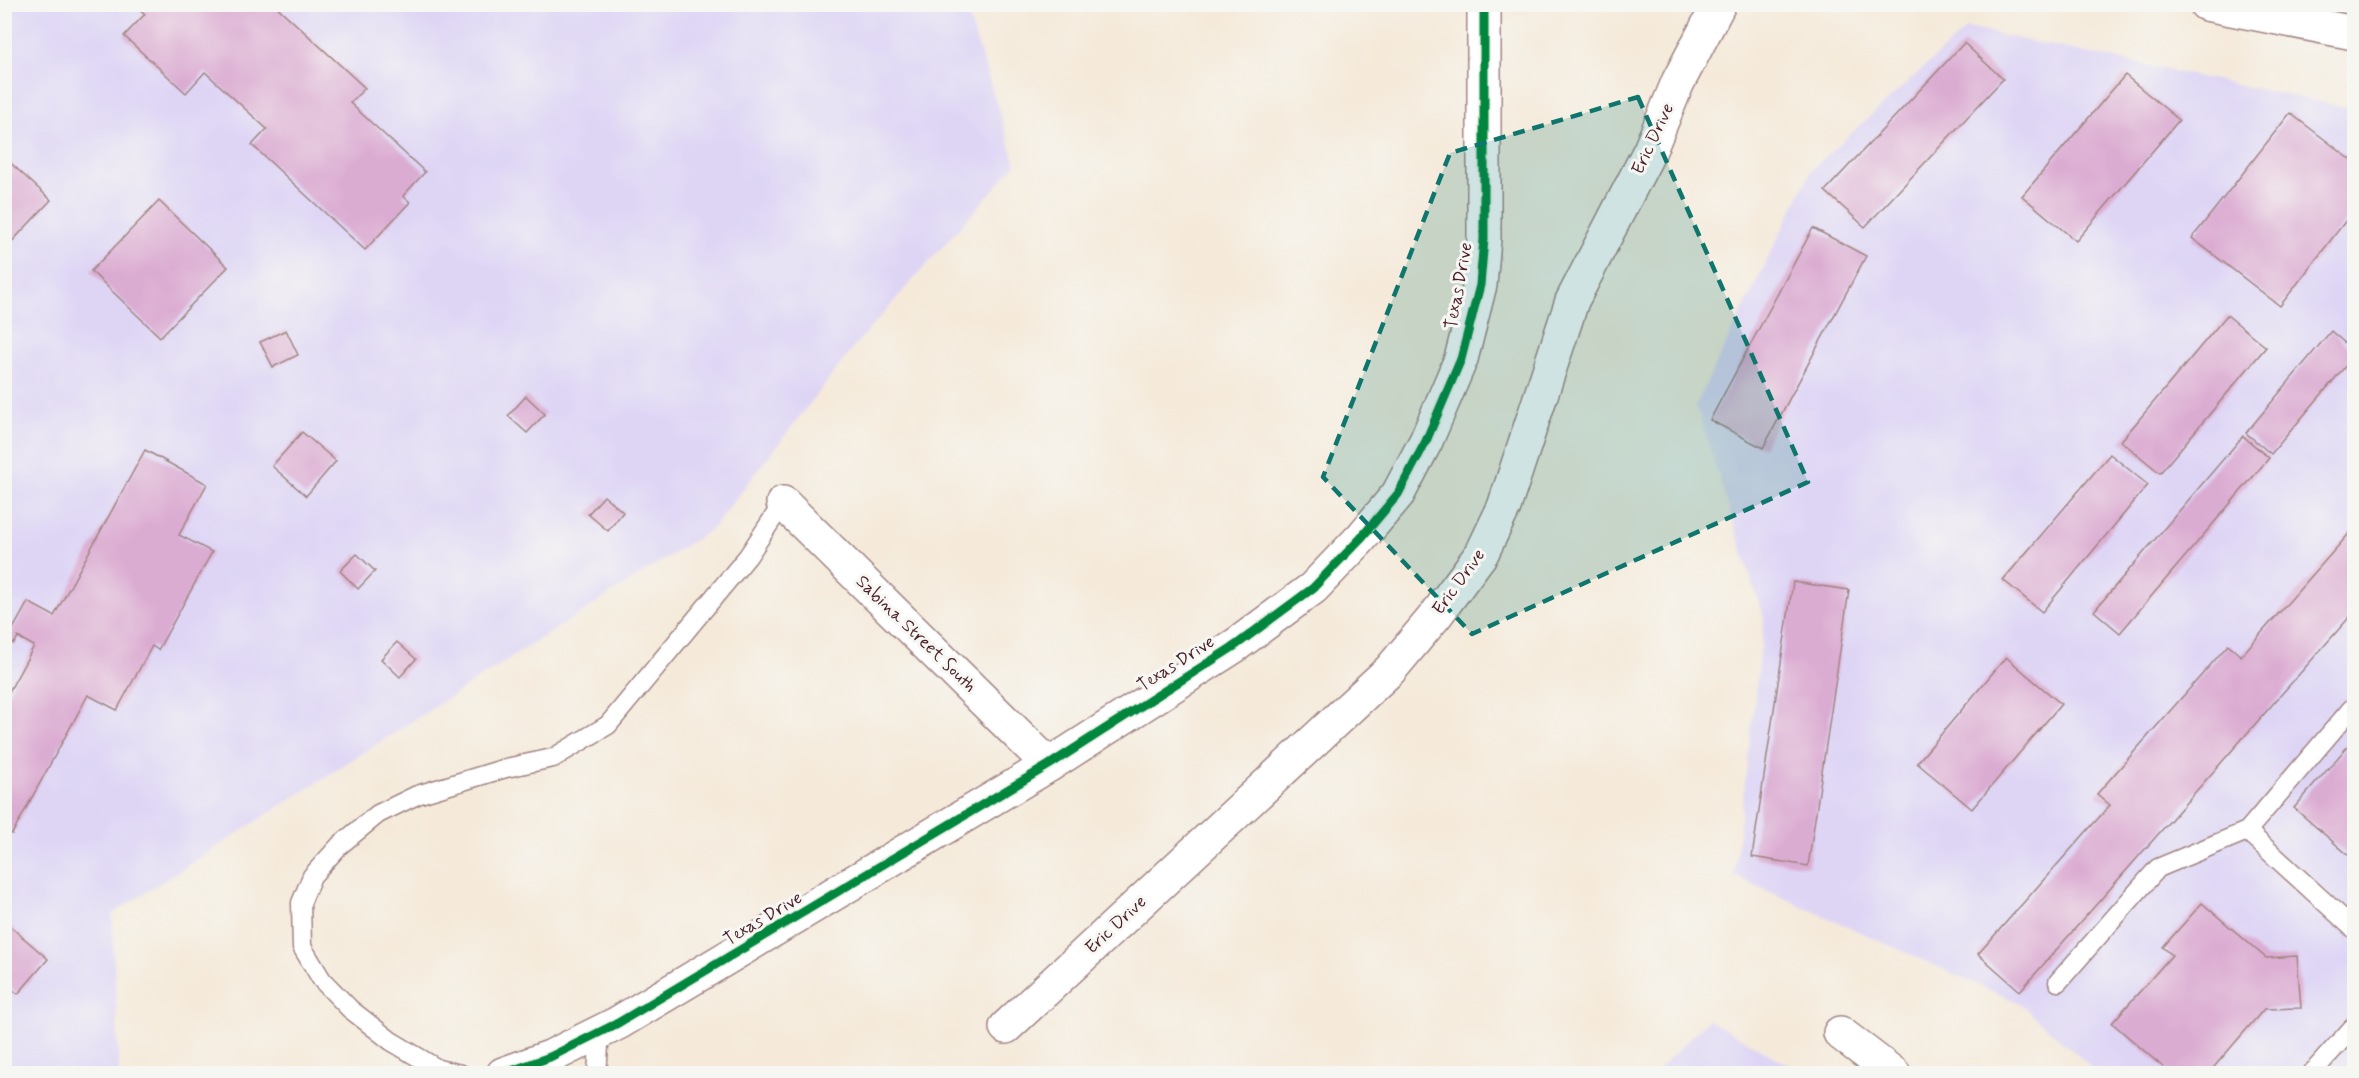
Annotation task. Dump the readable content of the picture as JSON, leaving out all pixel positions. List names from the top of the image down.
{
  "streets": {
    "street": ["Eric Drive", "Texas Drive", "Sabina Street South"]
  },
  "crossings": [
    ["Texas Drive", "Sabina Street South"]
  ]
}
